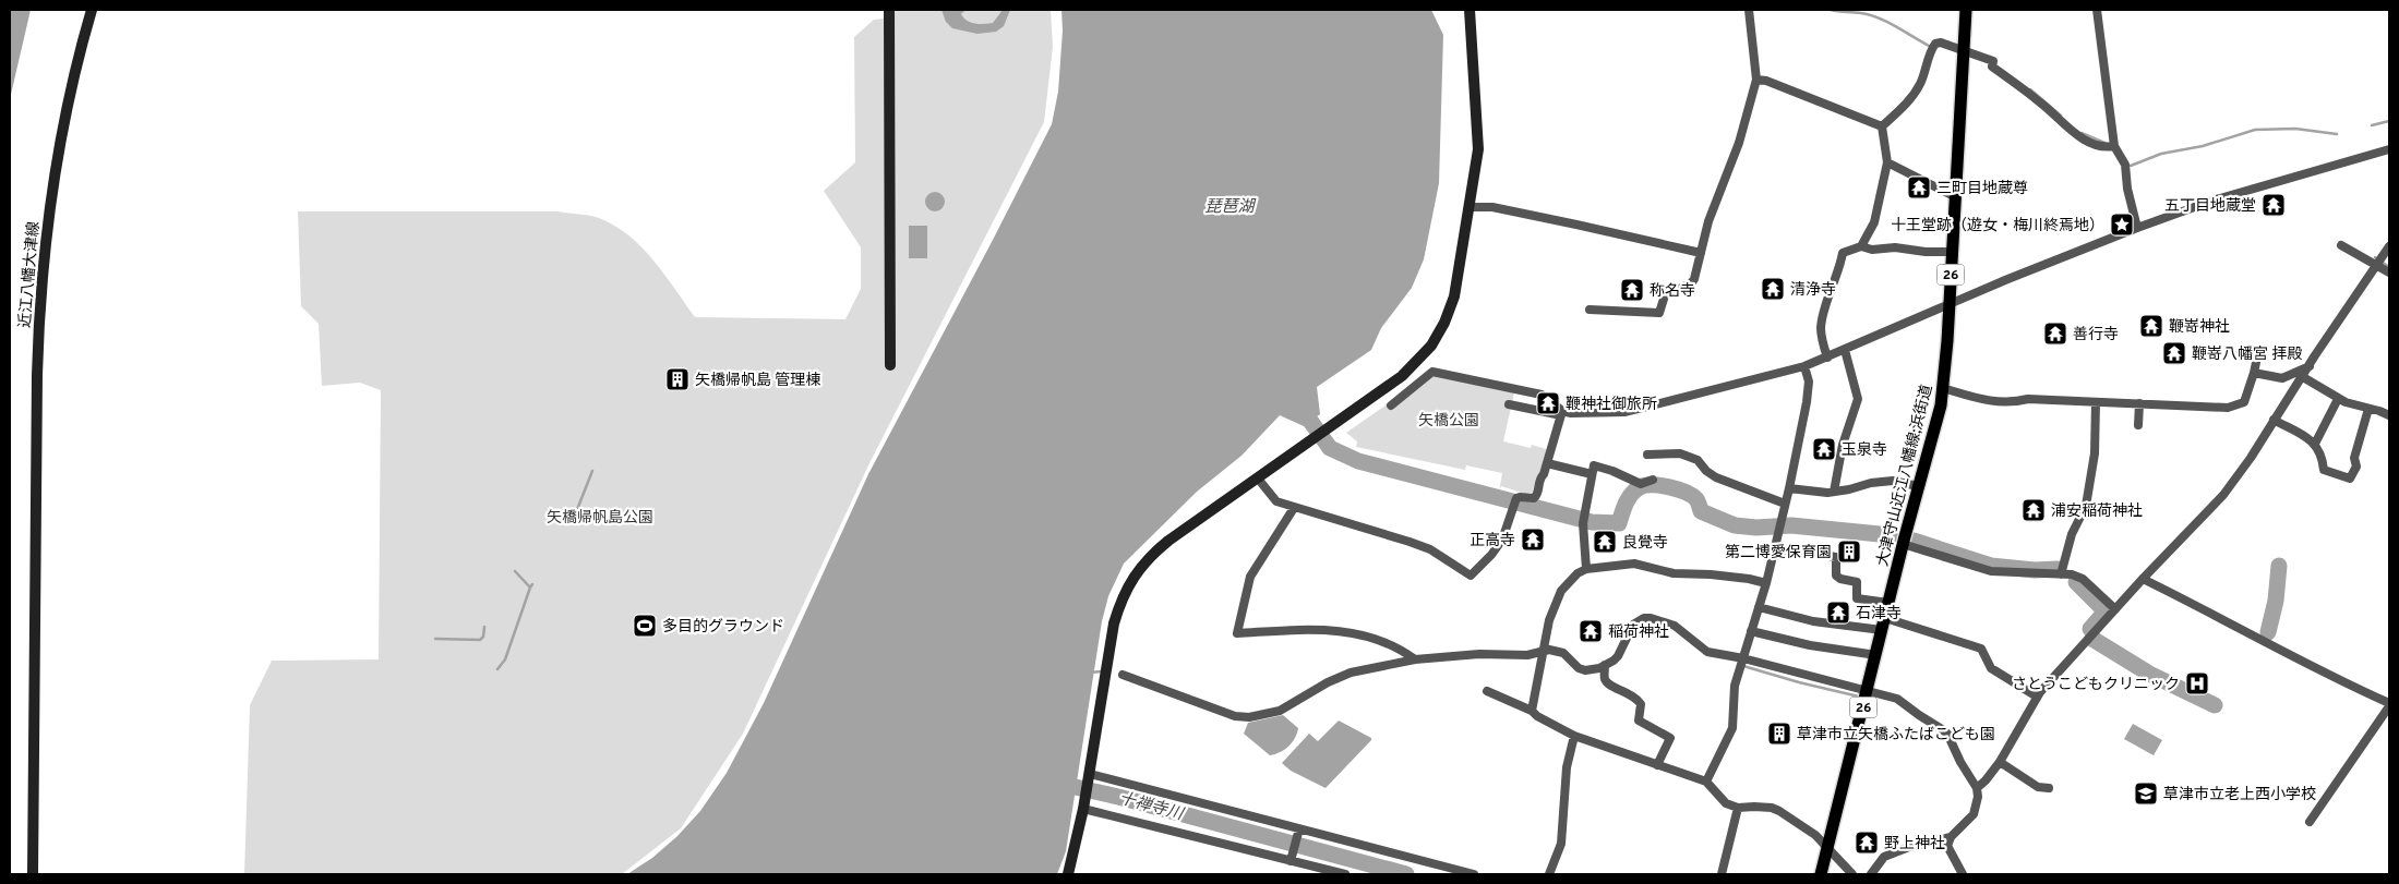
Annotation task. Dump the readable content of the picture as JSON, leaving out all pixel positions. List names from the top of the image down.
{
  "streets": {
    "main road": ["26", "大津守山近江八幡線;浜街道"],
    "street": ["近江八幡大津線"]
  },
  "water": ["琵琶湖", "十禅寺川"],
  "parks": ["矢橋公園", "矢橋帰帆島公園"],
  "places": {
    "temple": [
      "三町目地蔵尊",
      "五丁目地蔵堂",
      "清浄寺",
      "称名寺",
      "鞭嵜神社",
      "善行寺",
      "鞭嵜八幡宮 拝殿",
      "鞭神社御旅所",
      "玉泉寺",
      "浦安稲荷神社",
      "正高寺",
      "良覺寺",
      "石津寺",
      "稲荷神社",
      "野上神社"
    ],
    "place": ["十王堂跡（遊女・梅川終焉地）"],
    "building": ["矢橋帰帆島 管理棟", "第二博愛保育園", "草津市立矢橋ふたばこども園"],
    "sports": ["多目的グラウンド"],
    "hospital": ["さとうこどもクリニック"],
    "school or university": ["草津市立老上西小学校"]
  }
}
